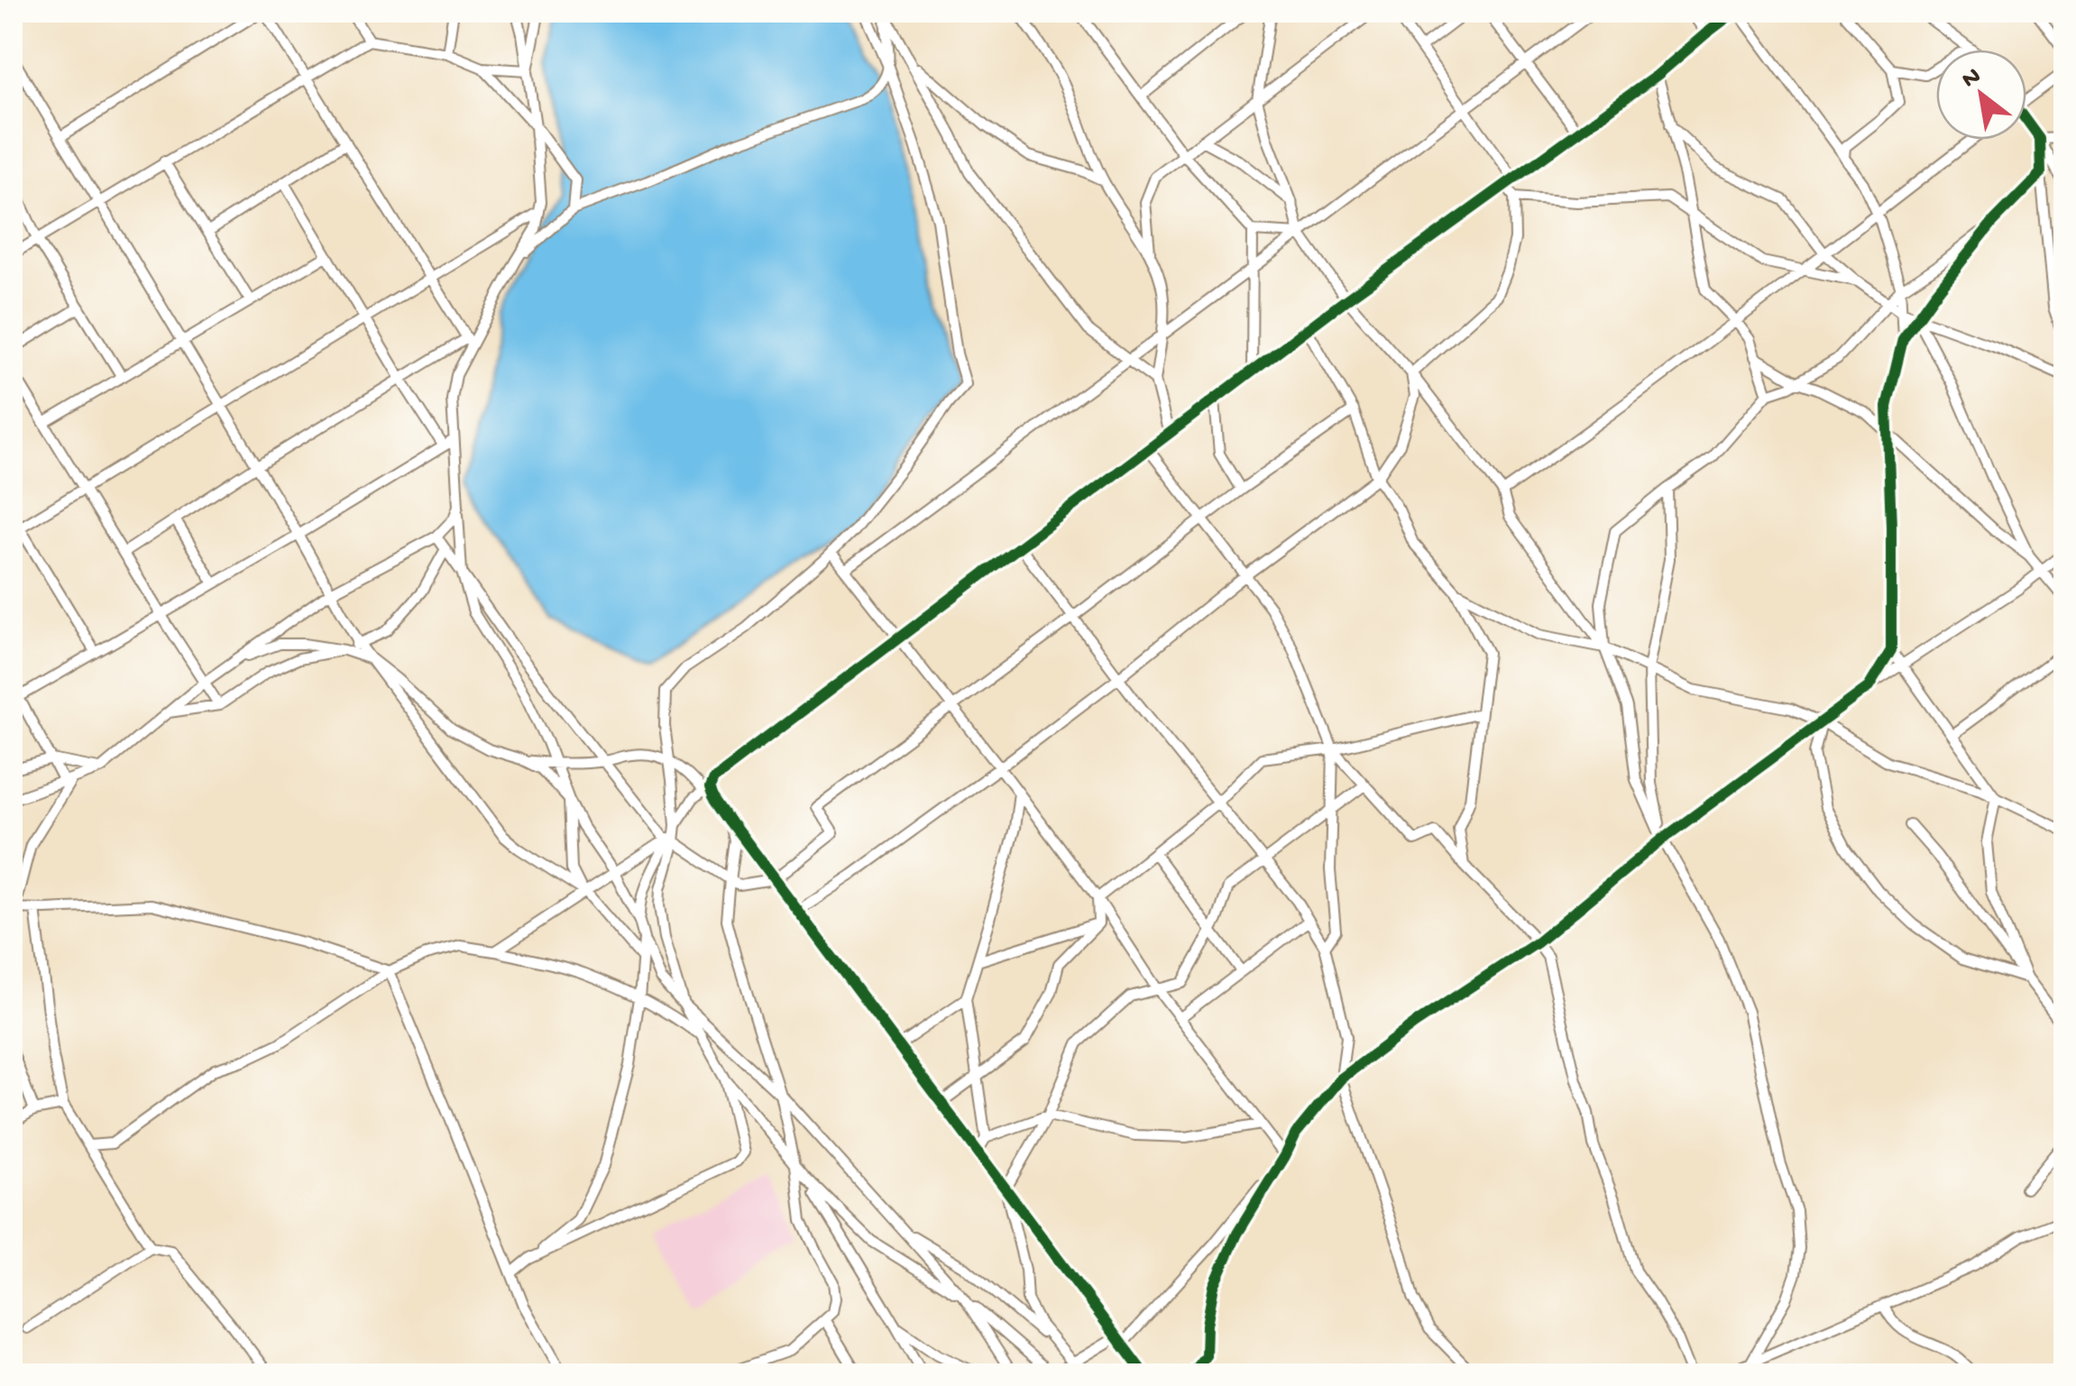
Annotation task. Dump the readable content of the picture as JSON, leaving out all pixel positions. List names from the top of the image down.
{
  "north": "top left"
}
